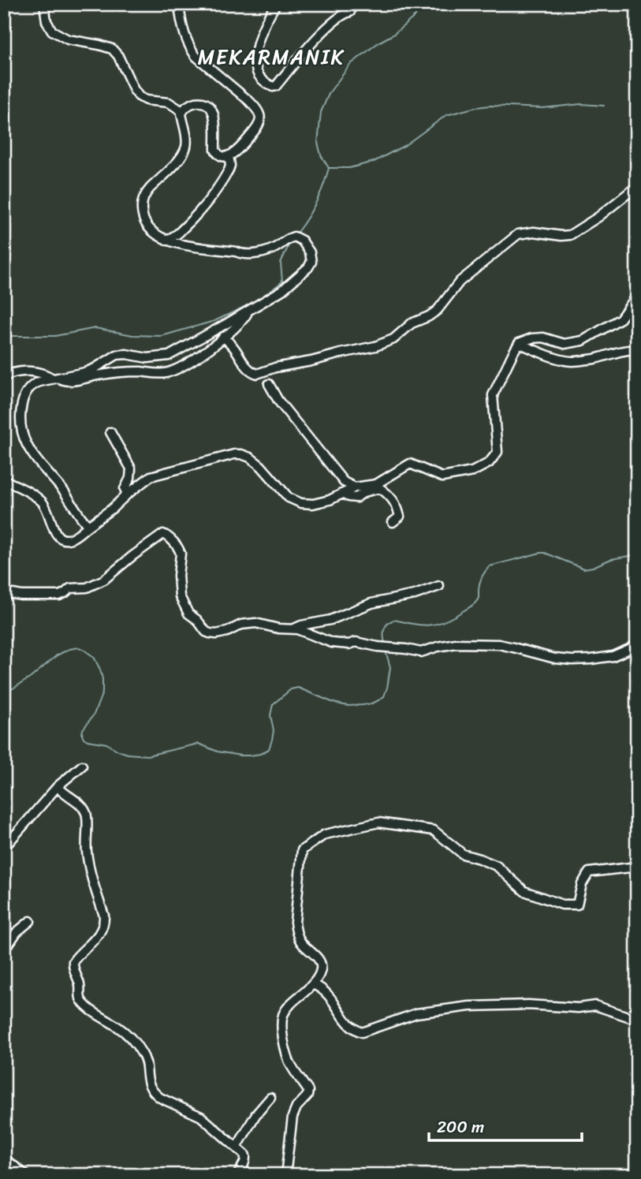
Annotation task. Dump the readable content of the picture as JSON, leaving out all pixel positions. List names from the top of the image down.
{
  "districts": ["MEKARMANIK"],
  "scale_bar": "200 m"
}
